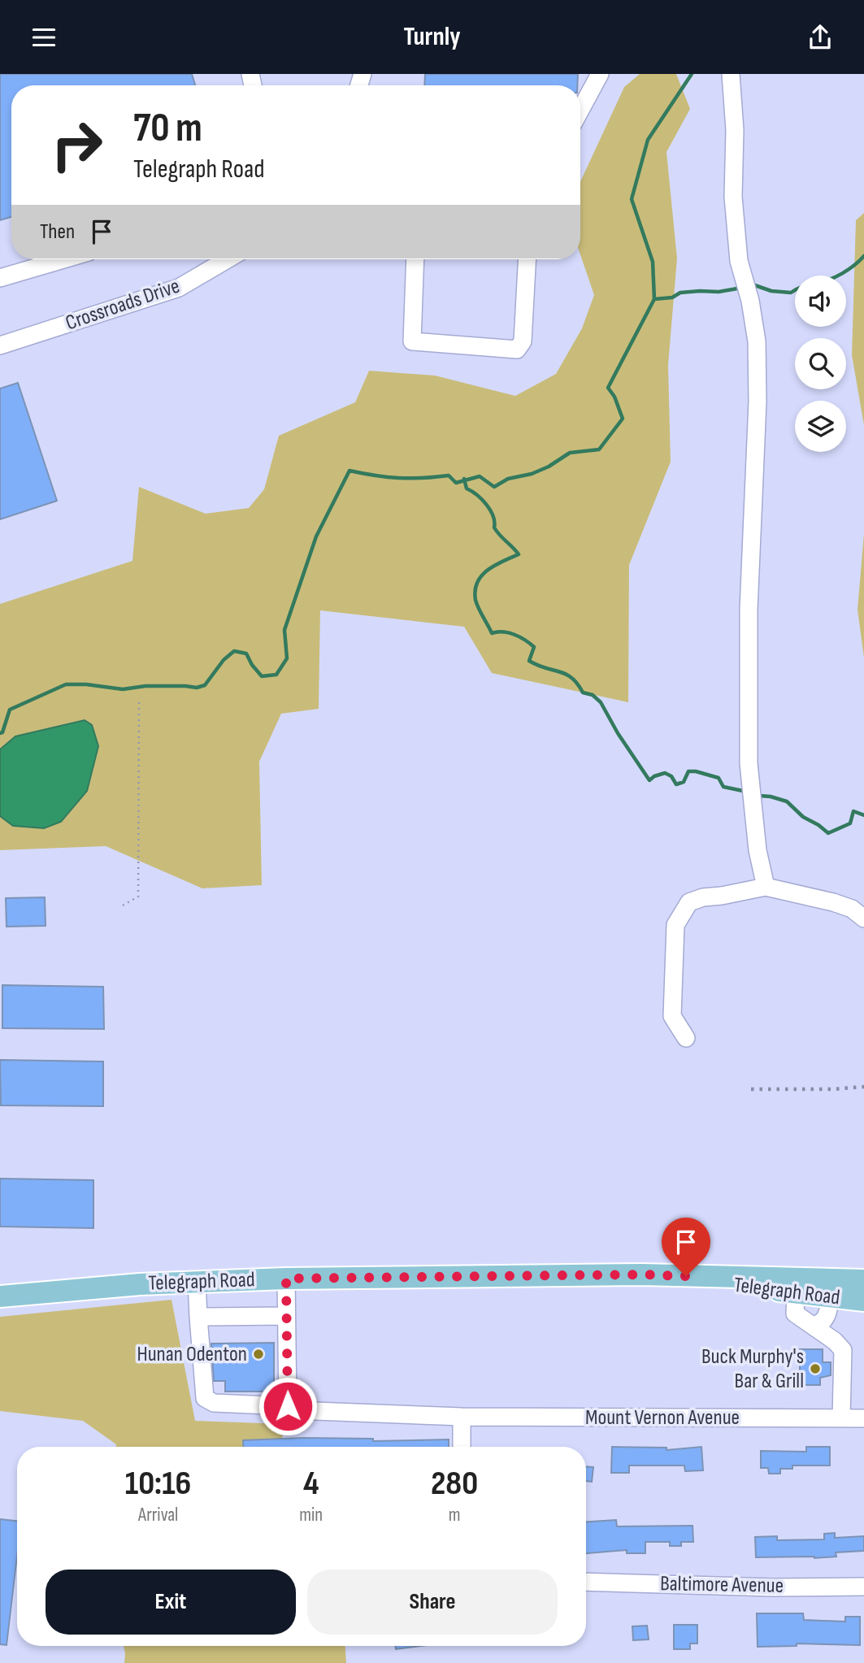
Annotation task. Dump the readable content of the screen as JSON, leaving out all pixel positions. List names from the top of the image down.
{
  "streets": {
    "main road": ["Telegraph Road"],
    "street": ["Crossroads Drive", "Mount Vernon Avenue", "Baltimore Avenue"]
  },
  "places": ["Hunan Odenton", "Buck Murphy's Bar & Grill"],
  "page": {
    "header": "Turnly",
    "turn": ["70 m", "Telegraph Road"],
    "then": "Then",
    "eta": [
      "10:16",
      "Arrival",
      "4",
      "min",
      "280",
      "m"
    ],
    "buttons": ["Exit", "Share"]
  }
}
